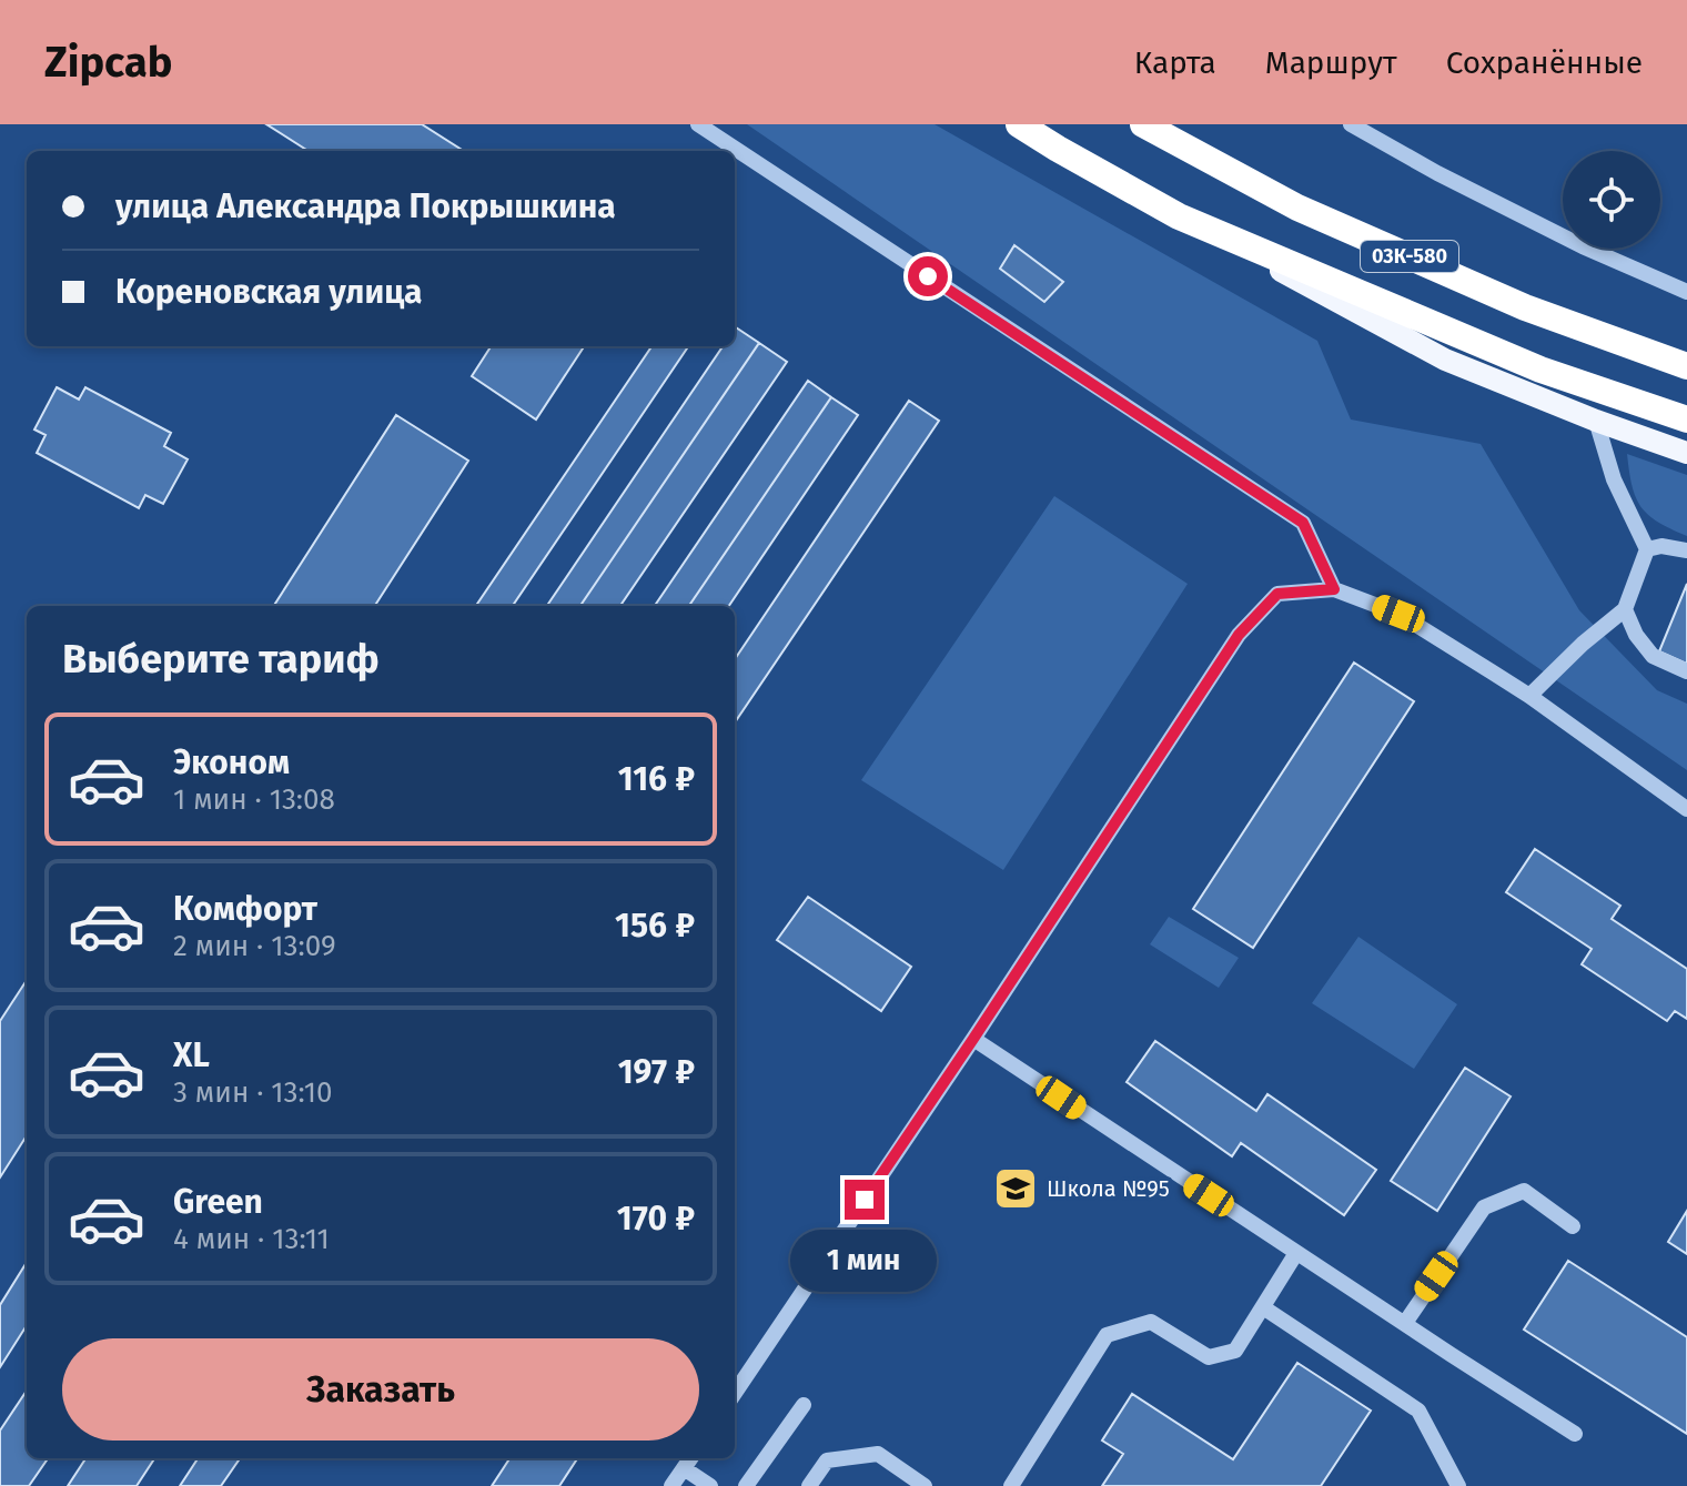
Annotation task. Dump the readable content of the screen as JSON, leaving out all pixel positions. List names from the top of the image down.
{
  "streets": {
    "highway": ["03К-580"]
  },
  "places": {
    "school or university": ["Школа №95"]
  },
  "page": {
    "header": "Zipcab",
    "nav": ["Карта", "Маршрут", "Сохранённые"],
    "banner": ["улица Александра Покрышкина", "Кореновская улица"],
    "heading": "Выберите тариф",
    "list": [
      {
        "name": "Эконом",
        "note": "1 мин · 13:08",
        "value": "116 ₽"
      },
      {
        "name": "Комфорт",
        "note": "2 мин · 13:09",
        "value": "156 ₽"
      },
      {
        "name": "XL",
        "note": "3 мин · 13:10",
        "value": "197 ₽"
      },
      {
        "name": "Green",
        "note": "4 мин · 13:11",
        "value": "170 ₽"
      }
    ],
    "bubble": "1 мин",
    "buttons": "Заказать"
  }
}
